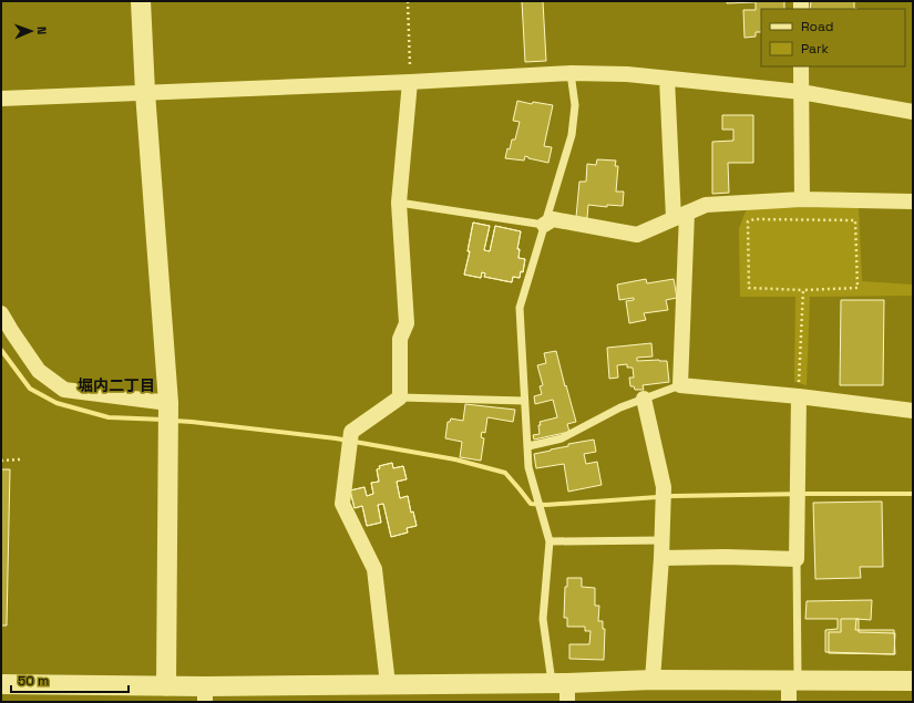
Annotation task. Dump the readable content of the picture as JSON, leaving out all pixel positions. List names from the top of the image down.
{
  "districts": ["堀内二丁目"],
  "legend": ["Road", "Park"],
  "scale_bar": "50 m",
  "north": "right"
}
